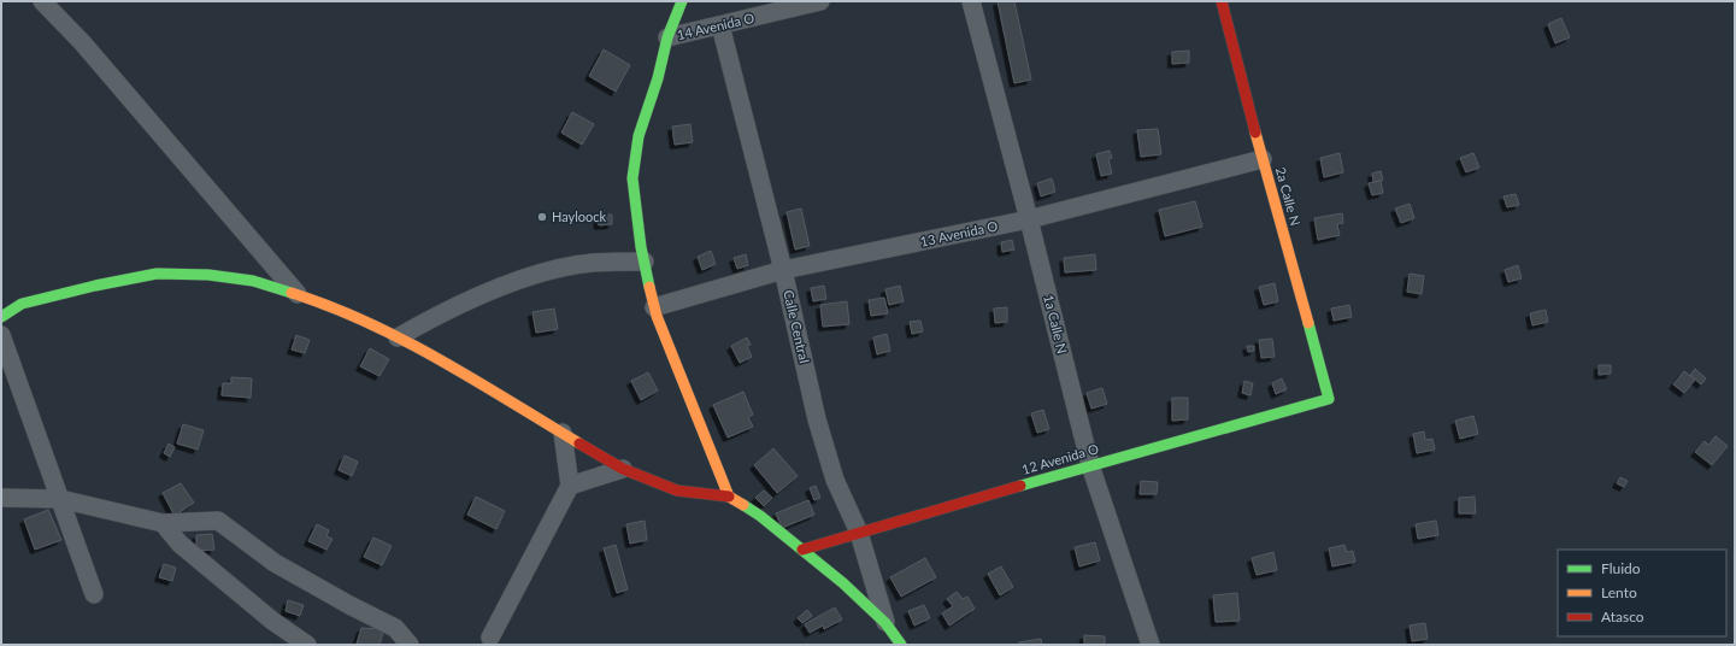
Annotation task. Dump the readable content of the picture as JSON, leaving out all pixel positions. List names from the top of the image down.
{
  "streets": {
    "street": [
      "14 Avenida O",
      "2a Calle N",
      "13 Avenida O",
      "1a Calle N",
      "Calle Central",
      "12 Avenida O"
    ]
  },
  "crossings": [
    ["14 Avenida O", "Calle Central"],
    ["2a Calle N", "13 Avenida O"],
    ["2a Calle N", "12 Avenida O"],
    ["13 Avenida O", "1a Calle N"],
    ["13 Avenida O", "Calle Central"],
    ["1a Calle N", "12 Avenida O"],
    ["Calle Central", "12 Avenida O"]
  ],
  "places": ["Hayloock"],
  "legend": ["Fluido", "Lento", "Atasco"]
}
